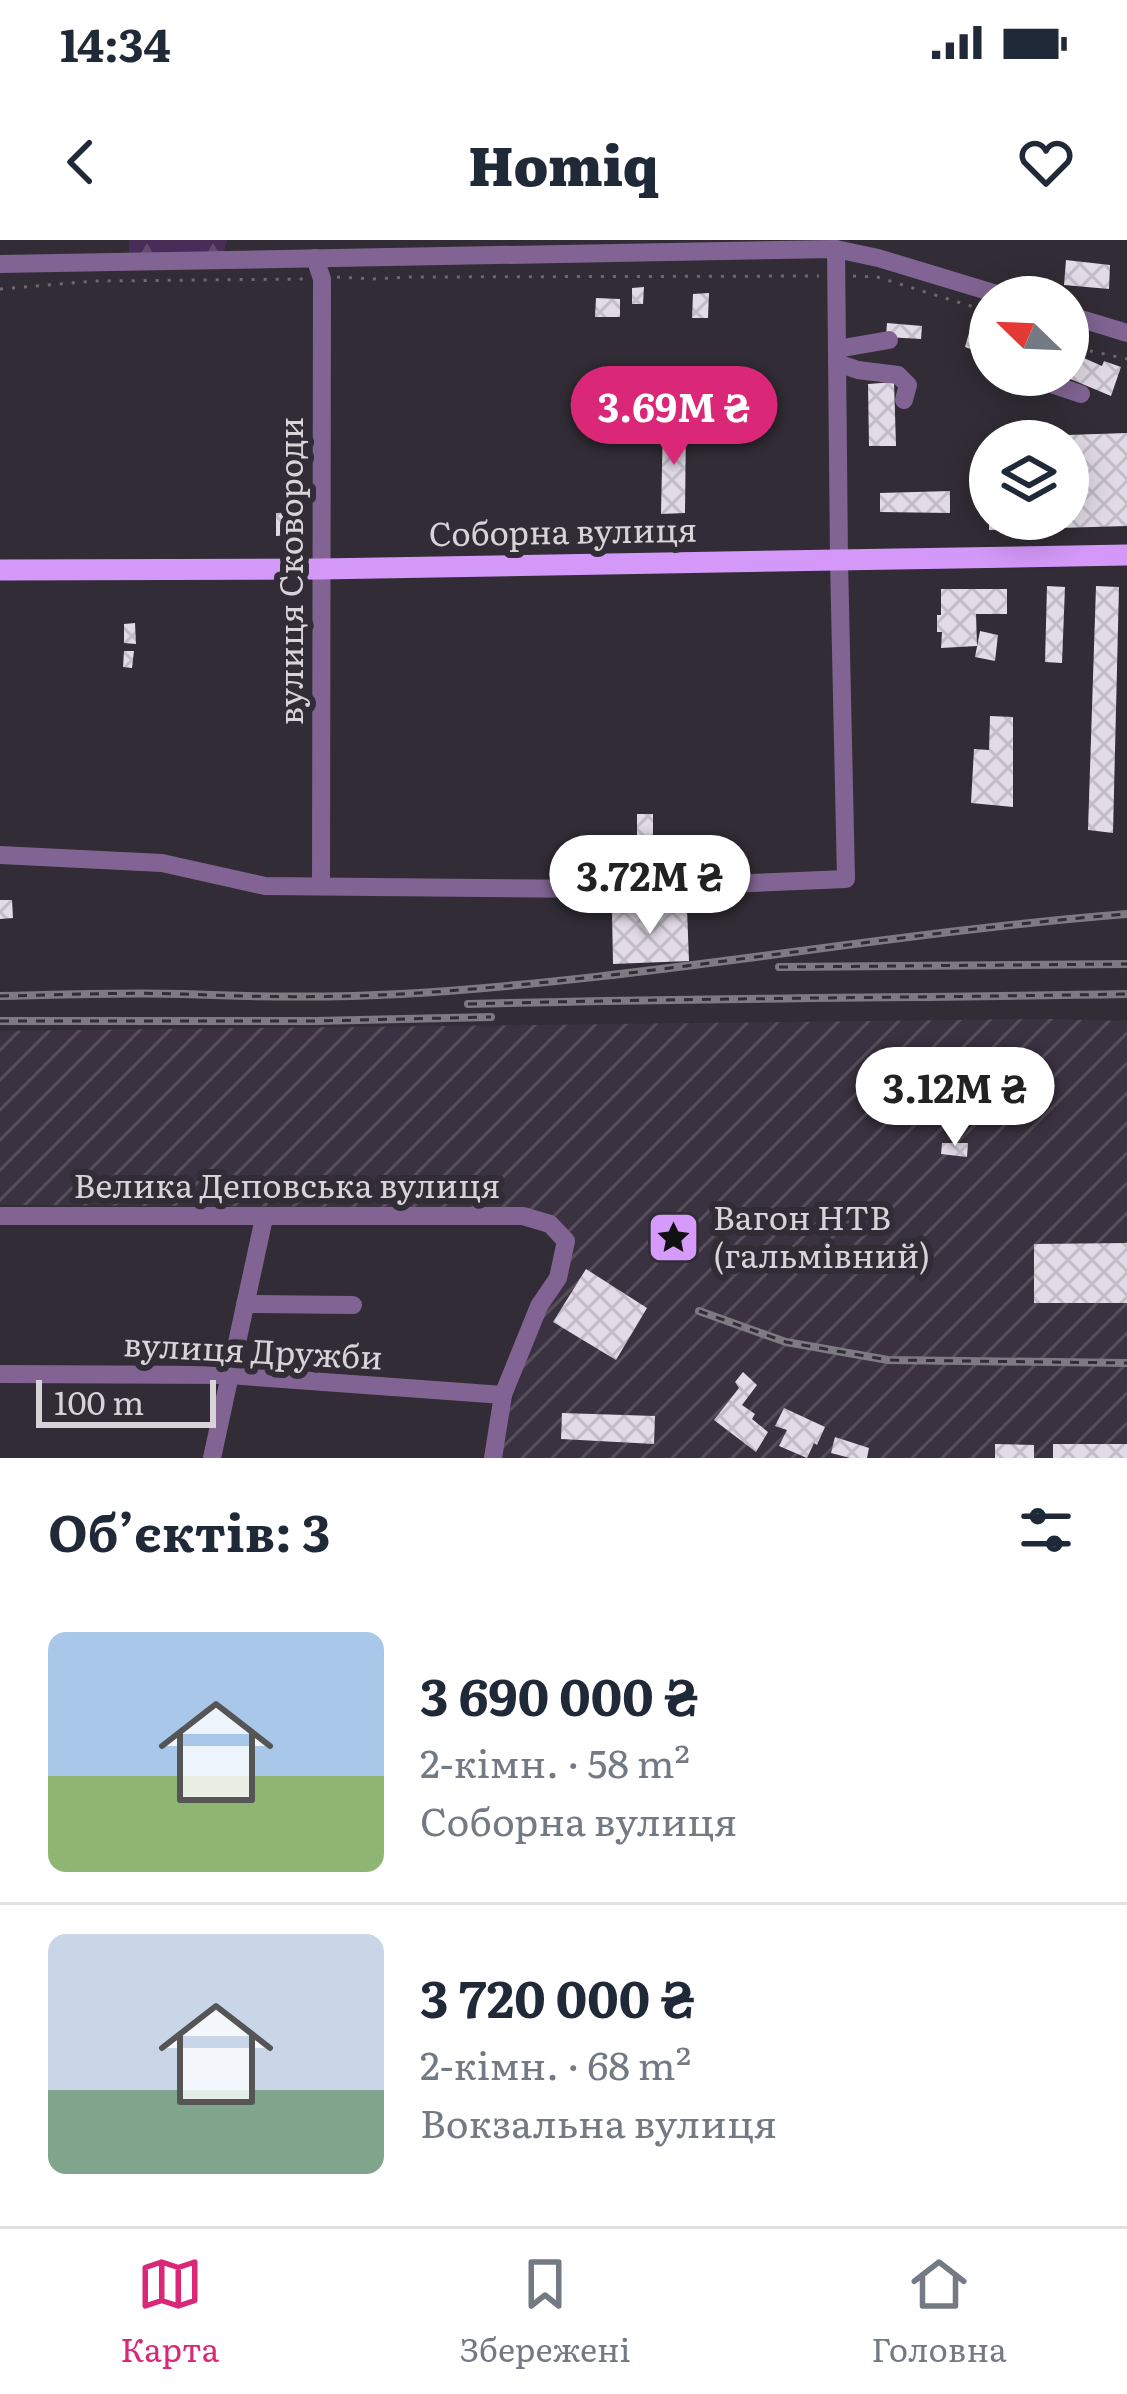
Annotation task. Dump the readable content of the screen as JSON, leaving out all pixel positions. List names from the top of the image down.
{
  "streets": {
    "main road": ["Соборна вулиця"],
    "street": ["вулиця Сковороди", "Велика Деповська вулиця", "вулиця Дружби"]
  },
  "crossings": [
    ["Соборна вулиця", "вулиця Сковороди"],
    ["Велика Деповська вулиця", "вулиця Дружби"]
  ],
  "places": {
    "place": ["Вагон НТВ (гальмівний)"]
  },
  "scale_bar": "100 m",
  "north": "top left",
  "page": {
    "status": "14:34",
    "header": "Homiq",
    "price": ["3.69M ₴", "3.72M ₴", "3.12M ₴"],
    "scale": "100 m",
    "heading": "Об’єктів: 3",
    "list": [
      {
        "name": "3 690 000 ₴",
        "note": "2-кімн. · 58 m² · Соборна вулиця"
      },
      {
        "name": "3 720 000 ₴",
        "note": "2-кімн. · 68 m² · Вокзальна вулиця"
      }
    ],
    "tabs": ["Карта", "Збережені", "Головна"]
  }
}
